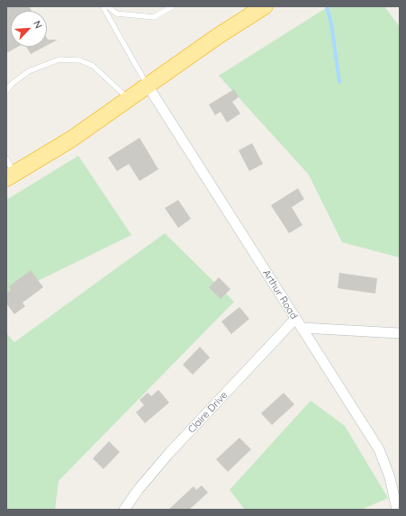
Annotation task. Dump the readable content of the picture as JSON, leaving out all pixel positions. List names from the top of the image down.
{
  "streets": {
    "street": ["Arthur Road", "Claire Drive"]
  },
  "crossings": [
    ["Arthur Road", "Claire Drive"]
  ],
  "north": "top right"
}
